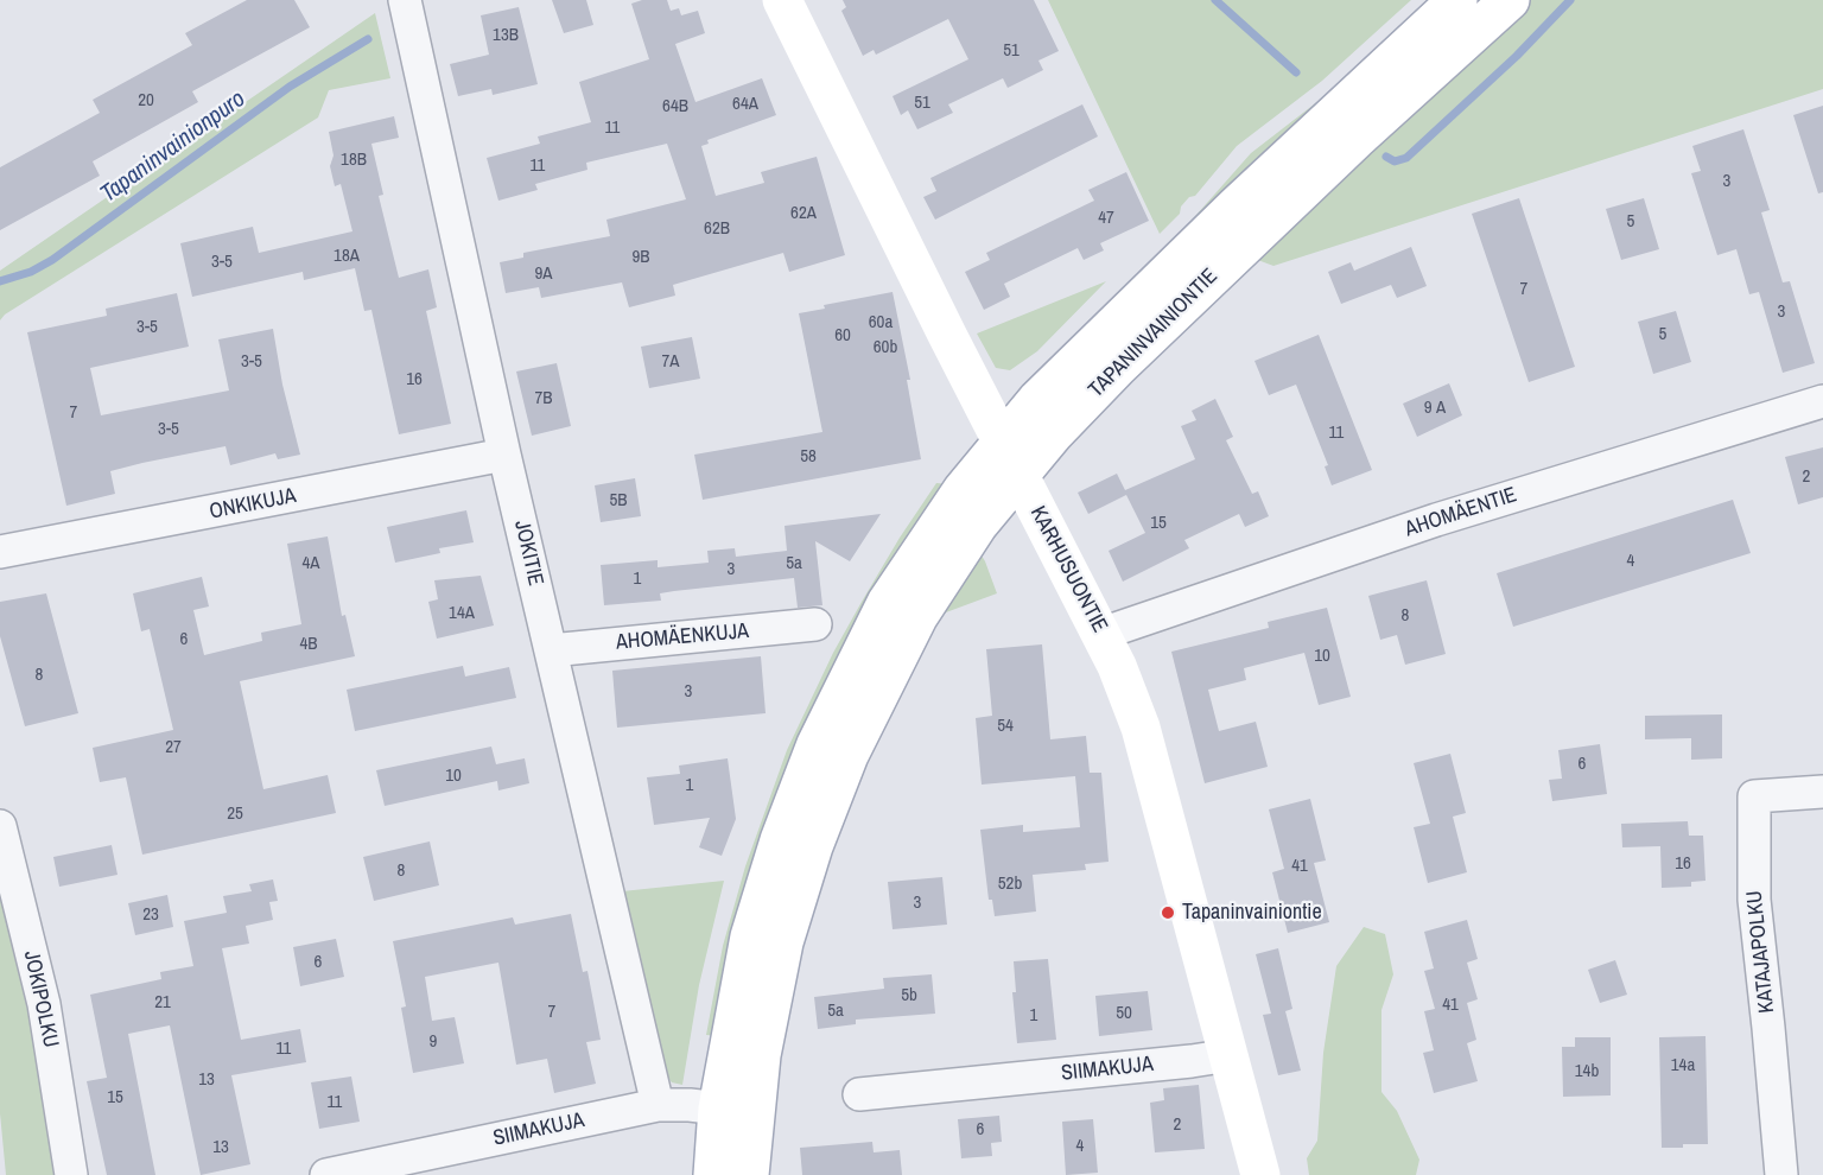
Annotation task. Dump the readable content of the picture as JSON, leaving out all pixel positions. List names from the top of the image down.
{
  "streets": {
    "main road": ["TAPANINVAINIONTIE", "KARHUSUONTIE"],
    "street": [
      "ONKIKUJA",
      "AHOMÄENTIE",
      "JOKITIE",
      "AHOMÄENKUJA",
      "KATAJAPOLKU",
      "JOKIPOLKU",
      "SIIMAKUJA"
    ]
  },
  "crossings": [
    ["TAPANINVAINIONTIE", "KARHUSUONTIE"],
    ["TAPANINVAINIONTIE", "SIIMAKUJA"],
    ["ONKIKUJA", "JOKITIE"],
    ["AHOMÄENTIE", "KARHUSUONTIE"],
    ["JOKITIE", "AHOMÄENKUJA"],
    ["JOKITIE", "SIIMAKUJA"],
    ["KARHUSUONTIE", "SIIMAKUJA"]
  ],
  "water": ["Tapaninvainionpuro"],
  "places": ["Tapaninvainiontie"],
  "house_numbers": [
    "13B",
    "51",
    "20",
    "51",
    "64A",
    "64B",
    "11",
    "18B",
    "11",
    "3",
    "62A",
    "47",
    "5",
    "62B",
    "18A",
    "9B",
    "3-5",
    "9A",
    "7",
    "3",
    "60a",
    "3-5",
    "5",
    "60",
    "60b",
    "3-5",
    "7A",
    "16",
    "7B",
    "9 A",
    "7",
    "3-5",
    "11",
    "58",
    "2",
    "5B",
    "15",
    "4",
    "4A",
    "5a",
    "3",
    "1",
    "14A",
    "8",
    "6",
    "4B",
    "10",
    "8",
    "3",
    "54",
    "27",
    "6",
    "10",
    "1",
    "25",
    "16",
    "41",
    "8",
    "52b",
    "3",
    "23",
    "6",
    "5b",
    "21",
    "41",
    "5a",
    "7",
    "50",
    "1",
    "9",
    "11",
    "14a",
    "14b",
    "13",
    "15",
    "11",
    "2",
    "6",
    "4",
    "13"
  ]
}
